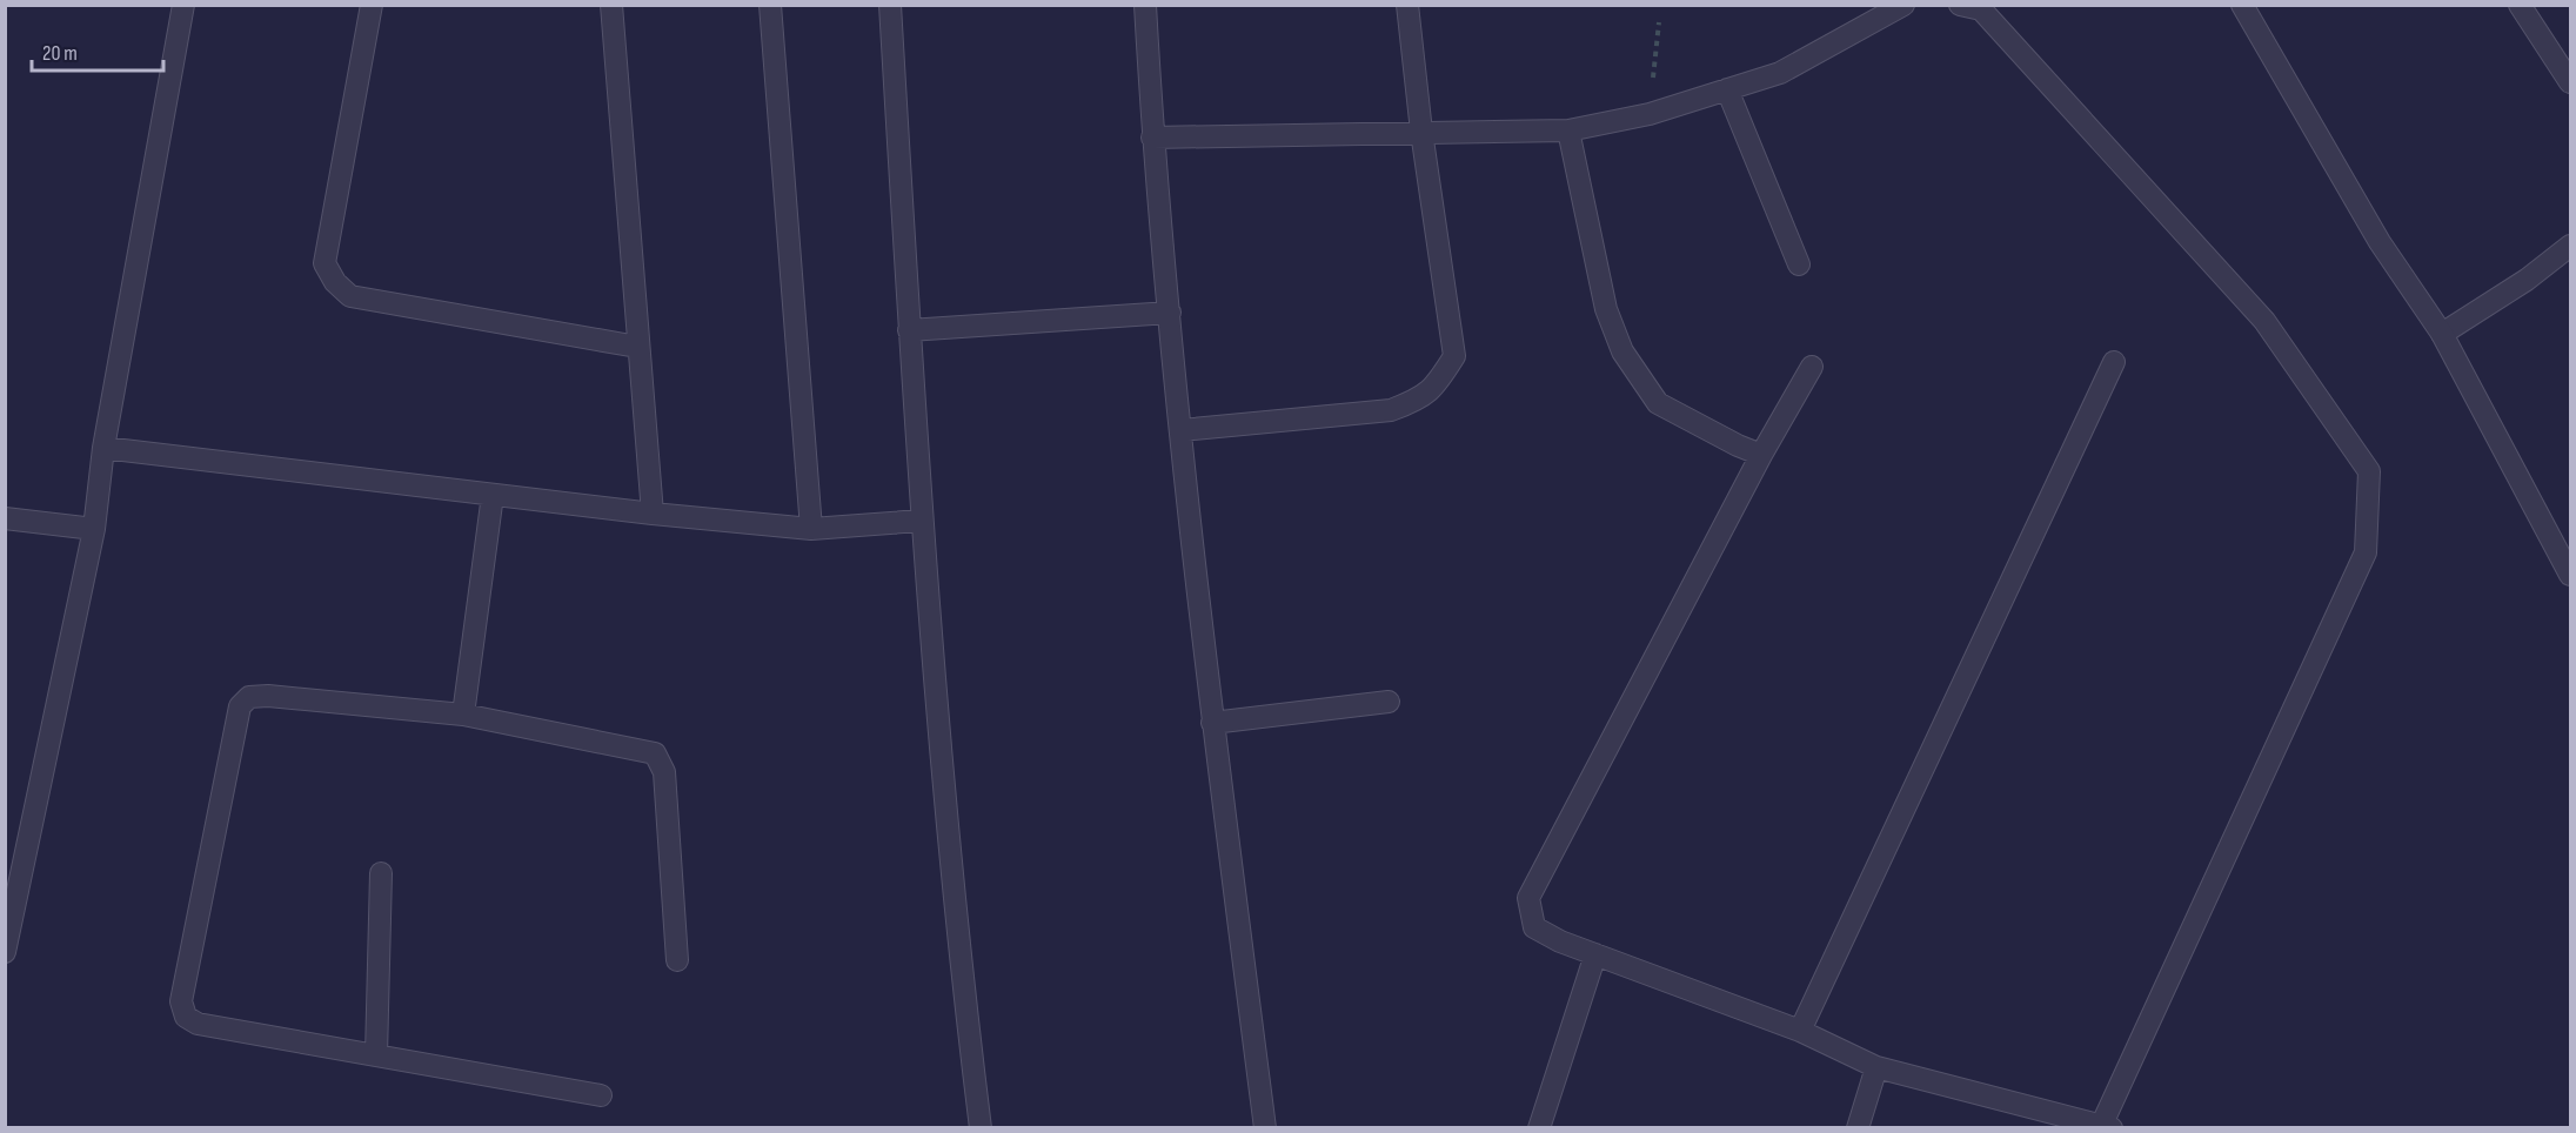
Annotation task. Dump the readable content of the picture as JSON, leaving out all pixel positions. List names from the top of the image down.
{
  "scale_bar": "20 m"
}
